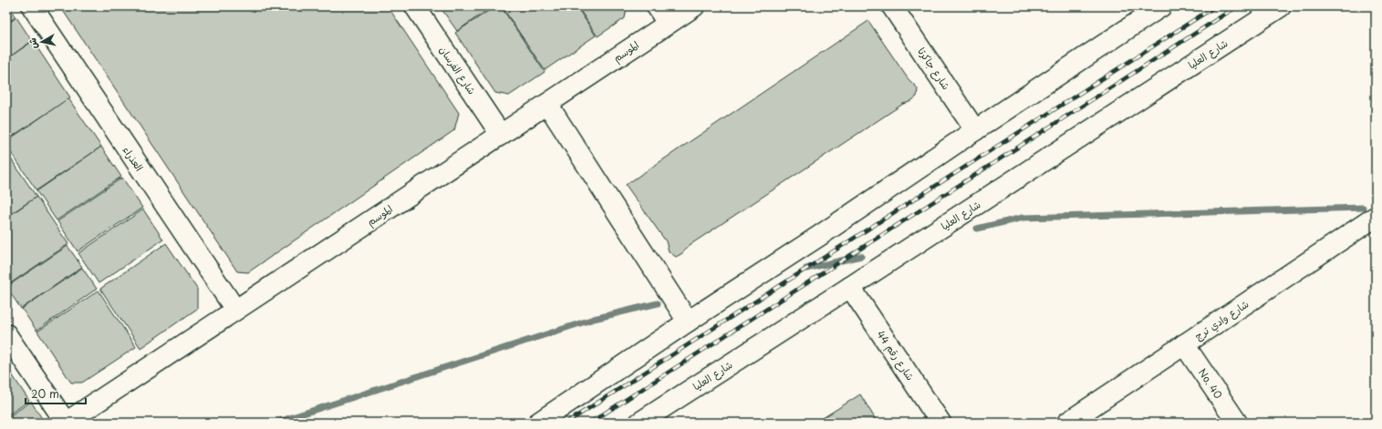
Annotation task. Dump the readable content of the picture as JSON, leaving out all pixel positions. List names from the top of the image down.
{
  "streets": {
    "street": [
      "الموسم",
      "شارع العليا",
      "شارع جاكرتا",
      "شارع الفرسان",
      "العذراء",
      "شارع وادي ترج",
      "شارع رقم 44",
      "No. 40"
    ]
  },
  "crossings": [
    ["الموسم", "شارع الفرسان"],
    ["الموسم", "العذراء"],
    ["شارع العليا", "شارع رقم 44"],
    ["شارع وادي ترج", "No. 40"]
  ],
  "scale_bar": "20 m",
  "north": "left"
}
